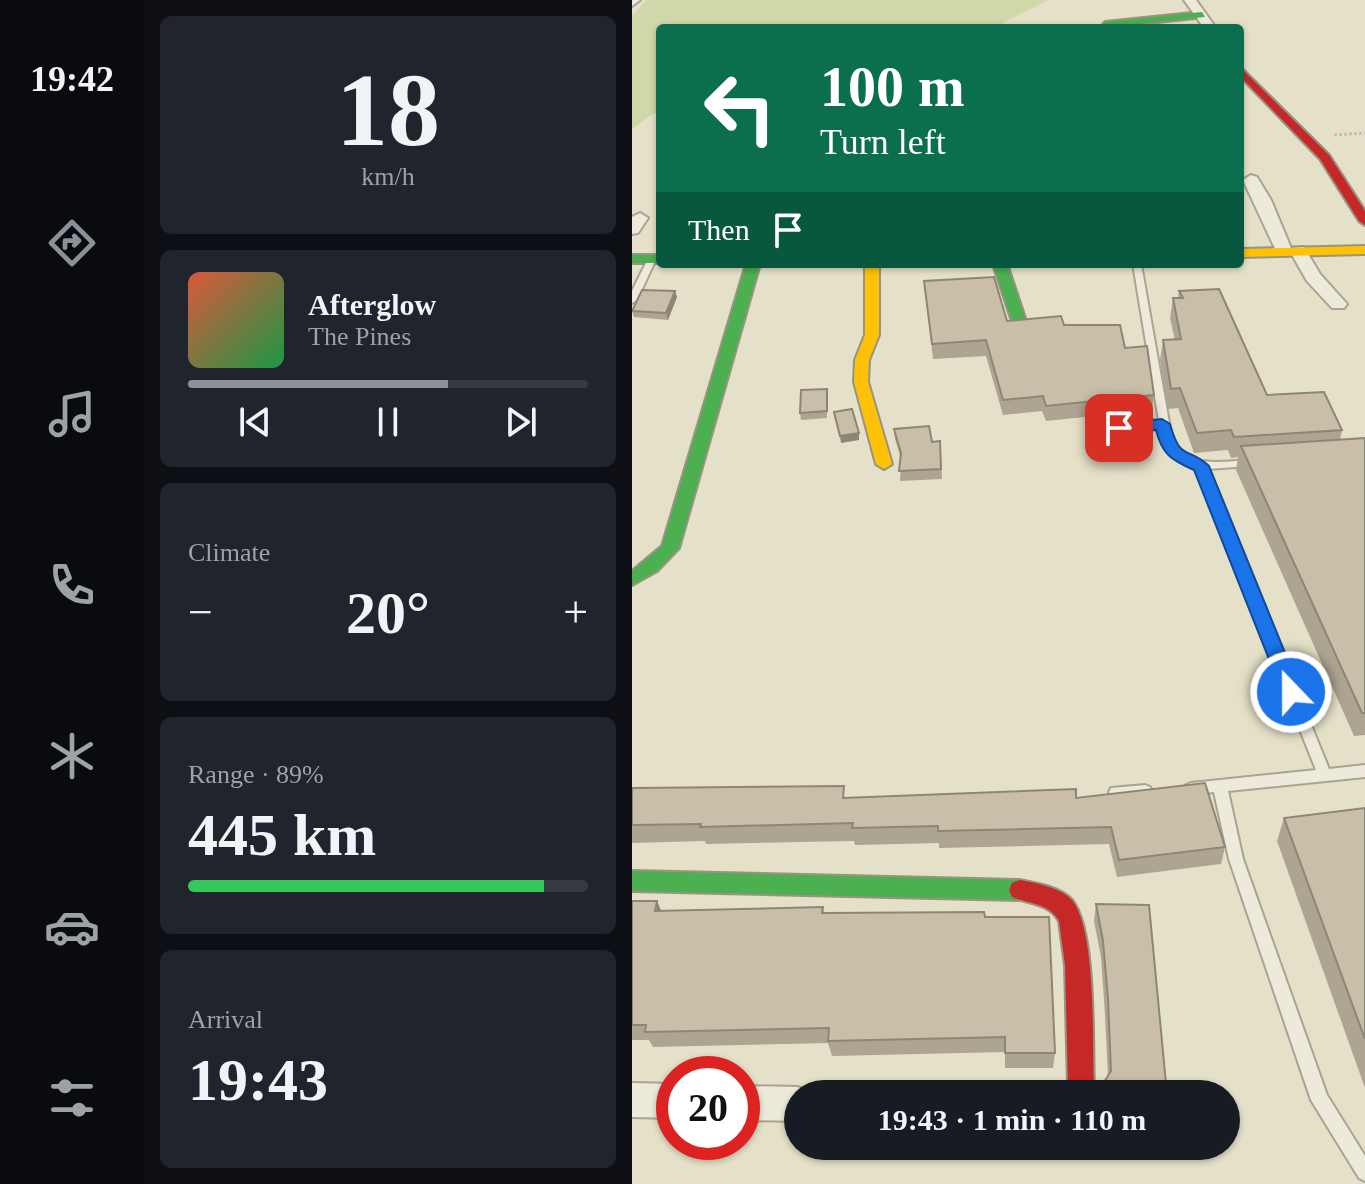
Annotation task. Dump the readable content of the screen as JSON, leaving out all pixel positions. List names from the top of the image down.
{
  "page": {
    "tabs": "19:42",
    "tile": [
      ["18", "km/h"],
      "Climate",
      ["Range · 89%", "445 km"],
      ["Arrival", "19:43"]
    ],
    "turn": ["100 m", "Turn left"],
    "then": "Then",
    "song": ["Afterglow", "The Pines"],
    "heat": ["−", "20°", "+"],
    "limit": "20",
    "trip": "19:43 · 1 min · 110 m"
  }
}
